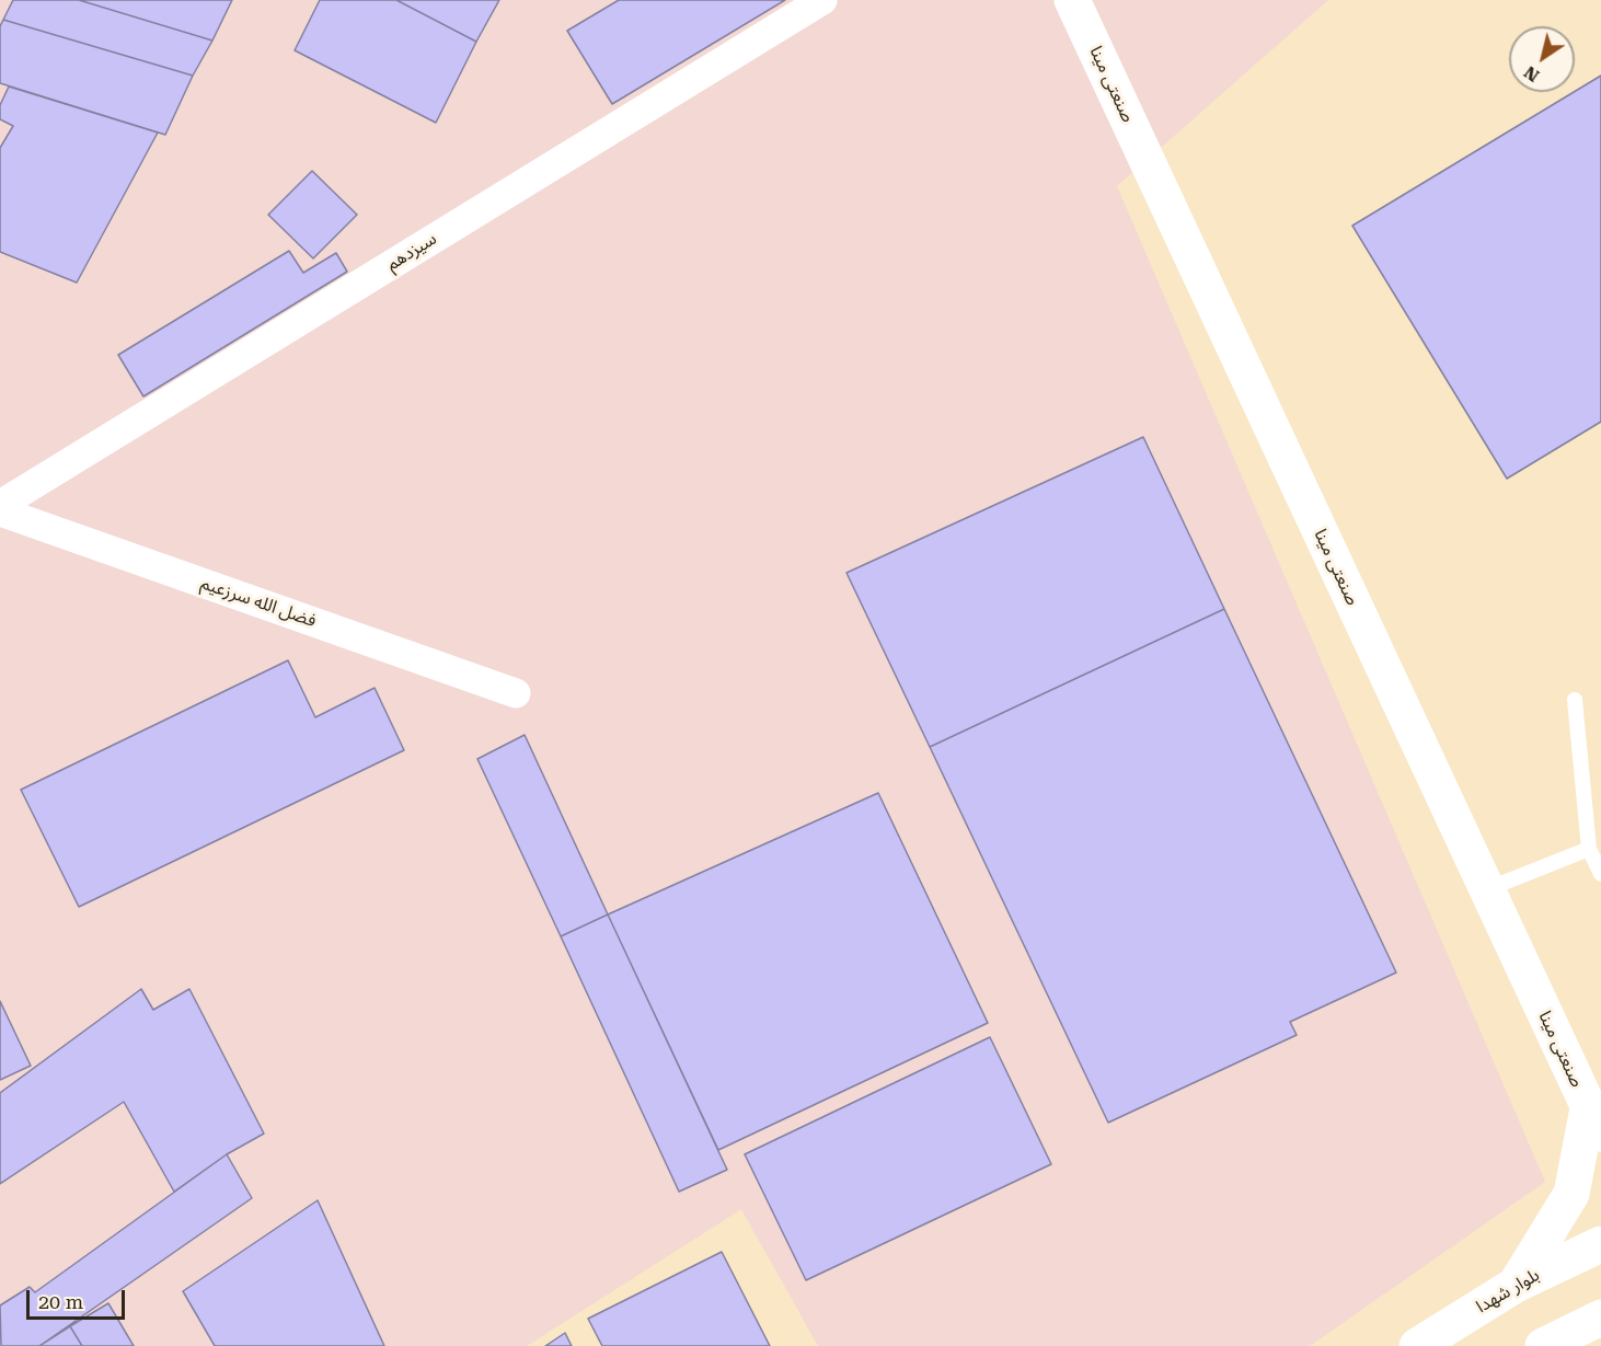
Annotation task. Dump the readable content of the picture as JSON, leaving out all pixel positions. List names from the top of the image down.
{
  "streets": {
    "street": [
      "صنعتی مینا",
      "سیزدهم",
      "فضل الله سرزعیم",
      "بلوار شهدا"
    ]
  },
  "scale_bar": "20 m",
  "north": "bottom left"
}
